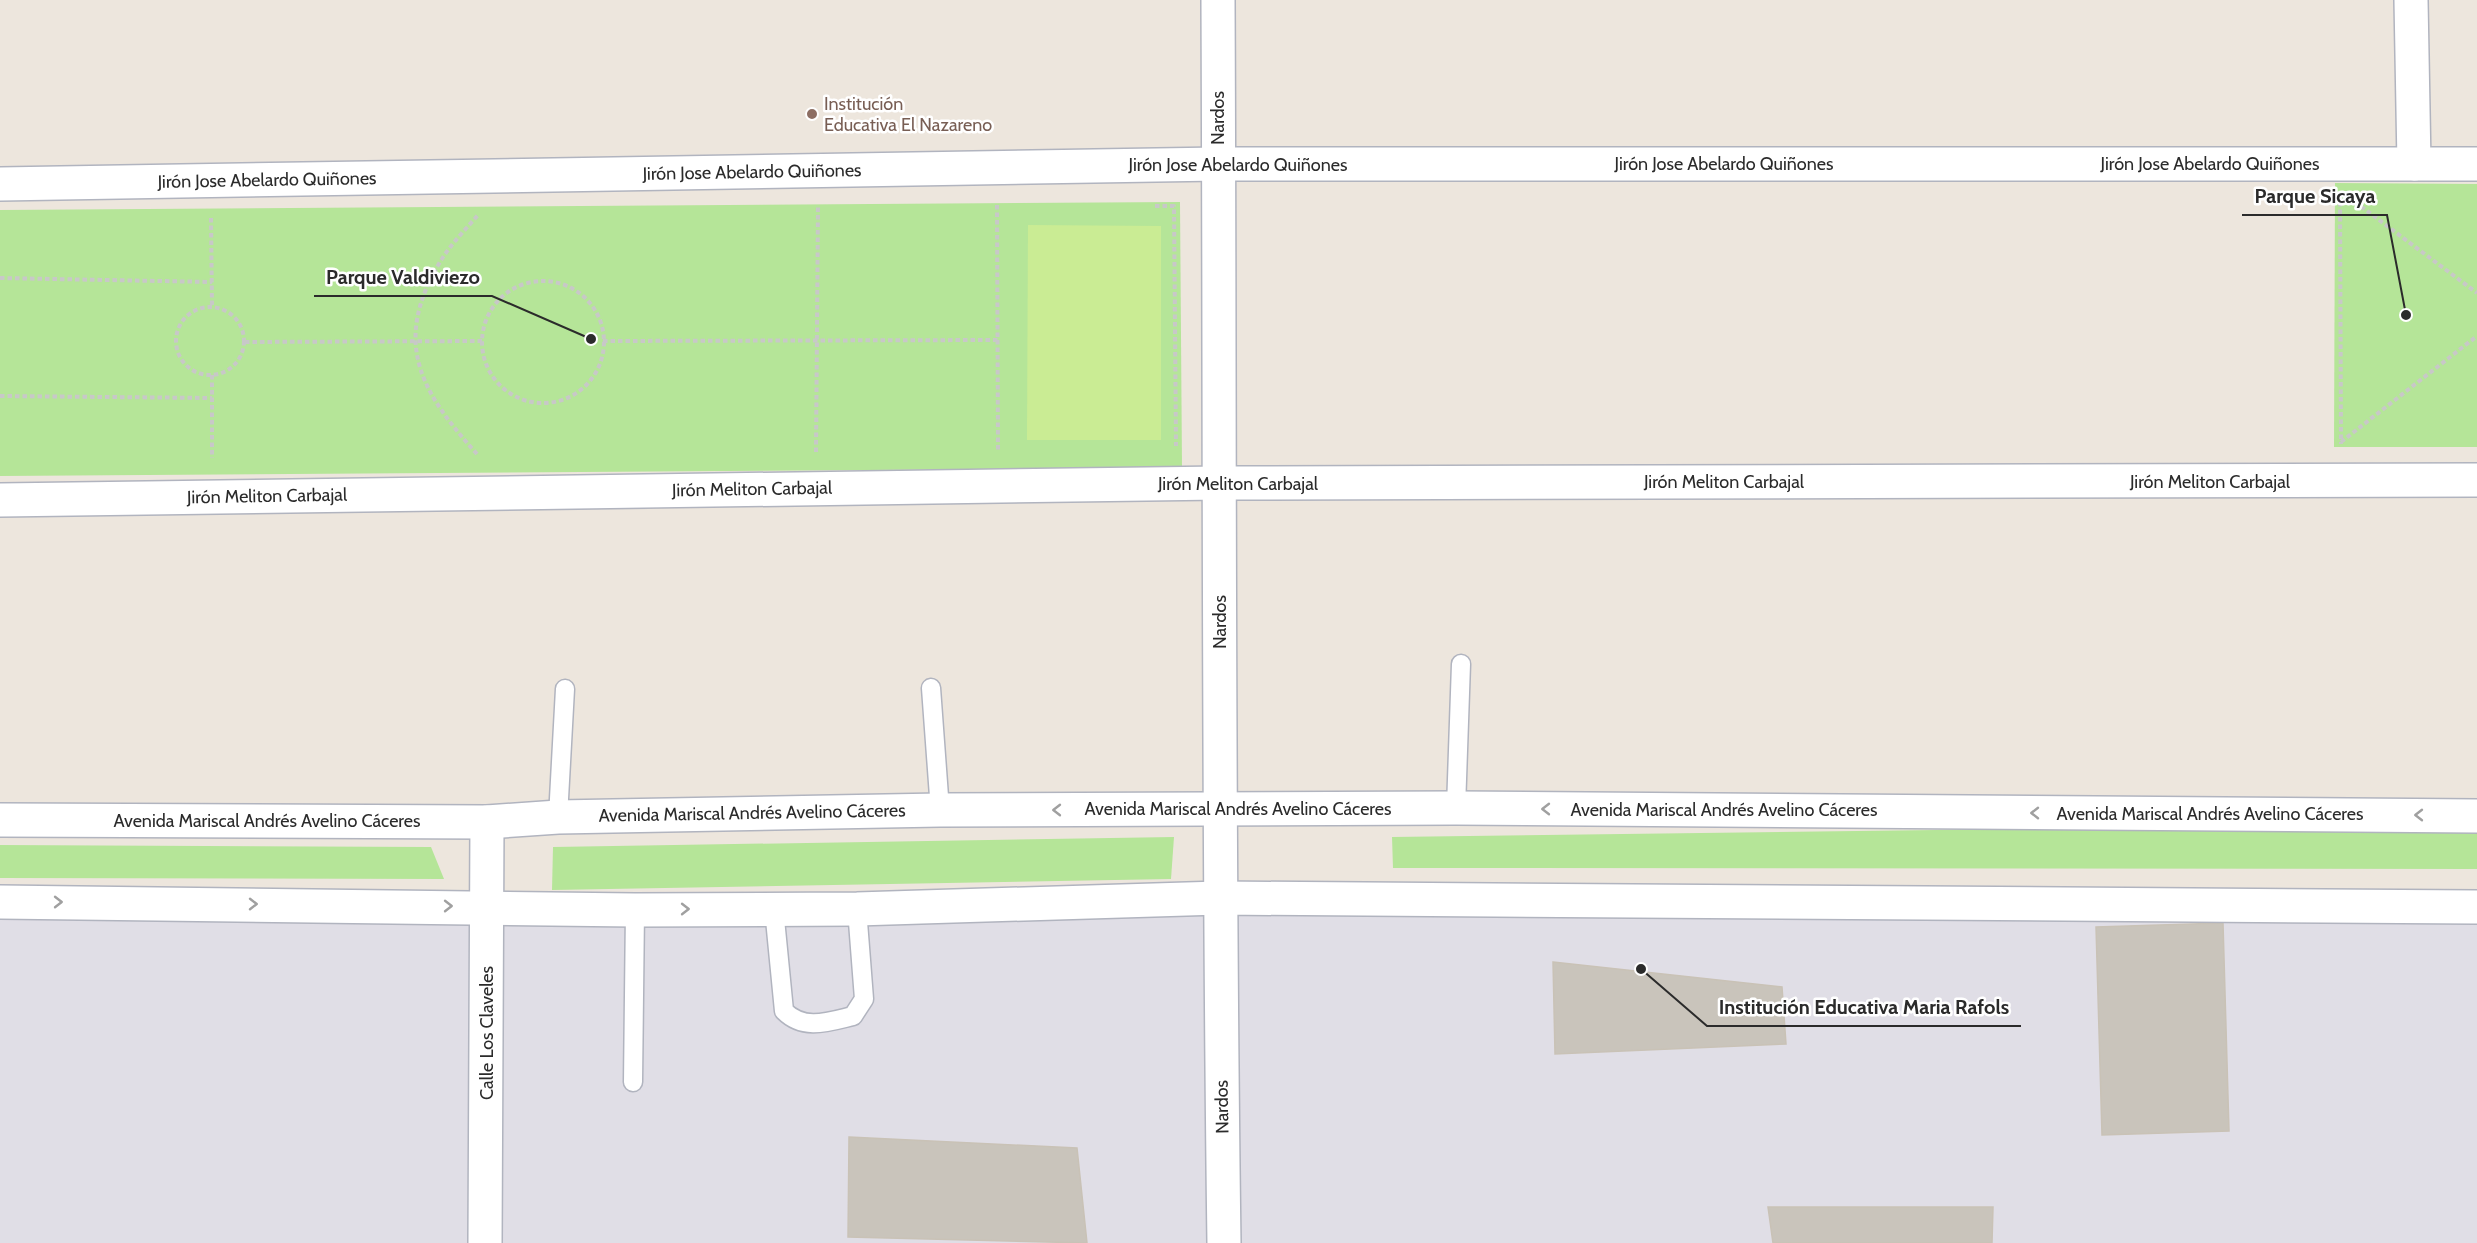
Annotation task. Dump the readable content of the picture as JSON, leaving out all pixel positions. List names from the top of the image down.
{
  "streets": {
    "street": [
      "Nardos",
      "Jirón Jose Abelardo Quiñones",
      "Jirón Meliton Carbajal",
      "Avenida Mariscal Andrés Avelino Cáceres",
      "Calle Los Claveles"
    ]
  },
  "crossings": [
    ["Nardos", "Jirón Jose Abelardo Quiñones"],
    ["Nardos", "Jirón Meliton Carbajal"],
    ["Nardos", "Avenida Mariscal Andrés Avelino Cáceres"],
    ["Avenida Mariscal Andrés Avelino Cáceres", "Calle Los Claveles"]
  ],
  "places": [
    "Institución Educativa El Nazareno",
    "Parque Sicaya",
    "Parque Valdiviezo",
    "Institución Educativa Maria Rafols"
  ]
}
